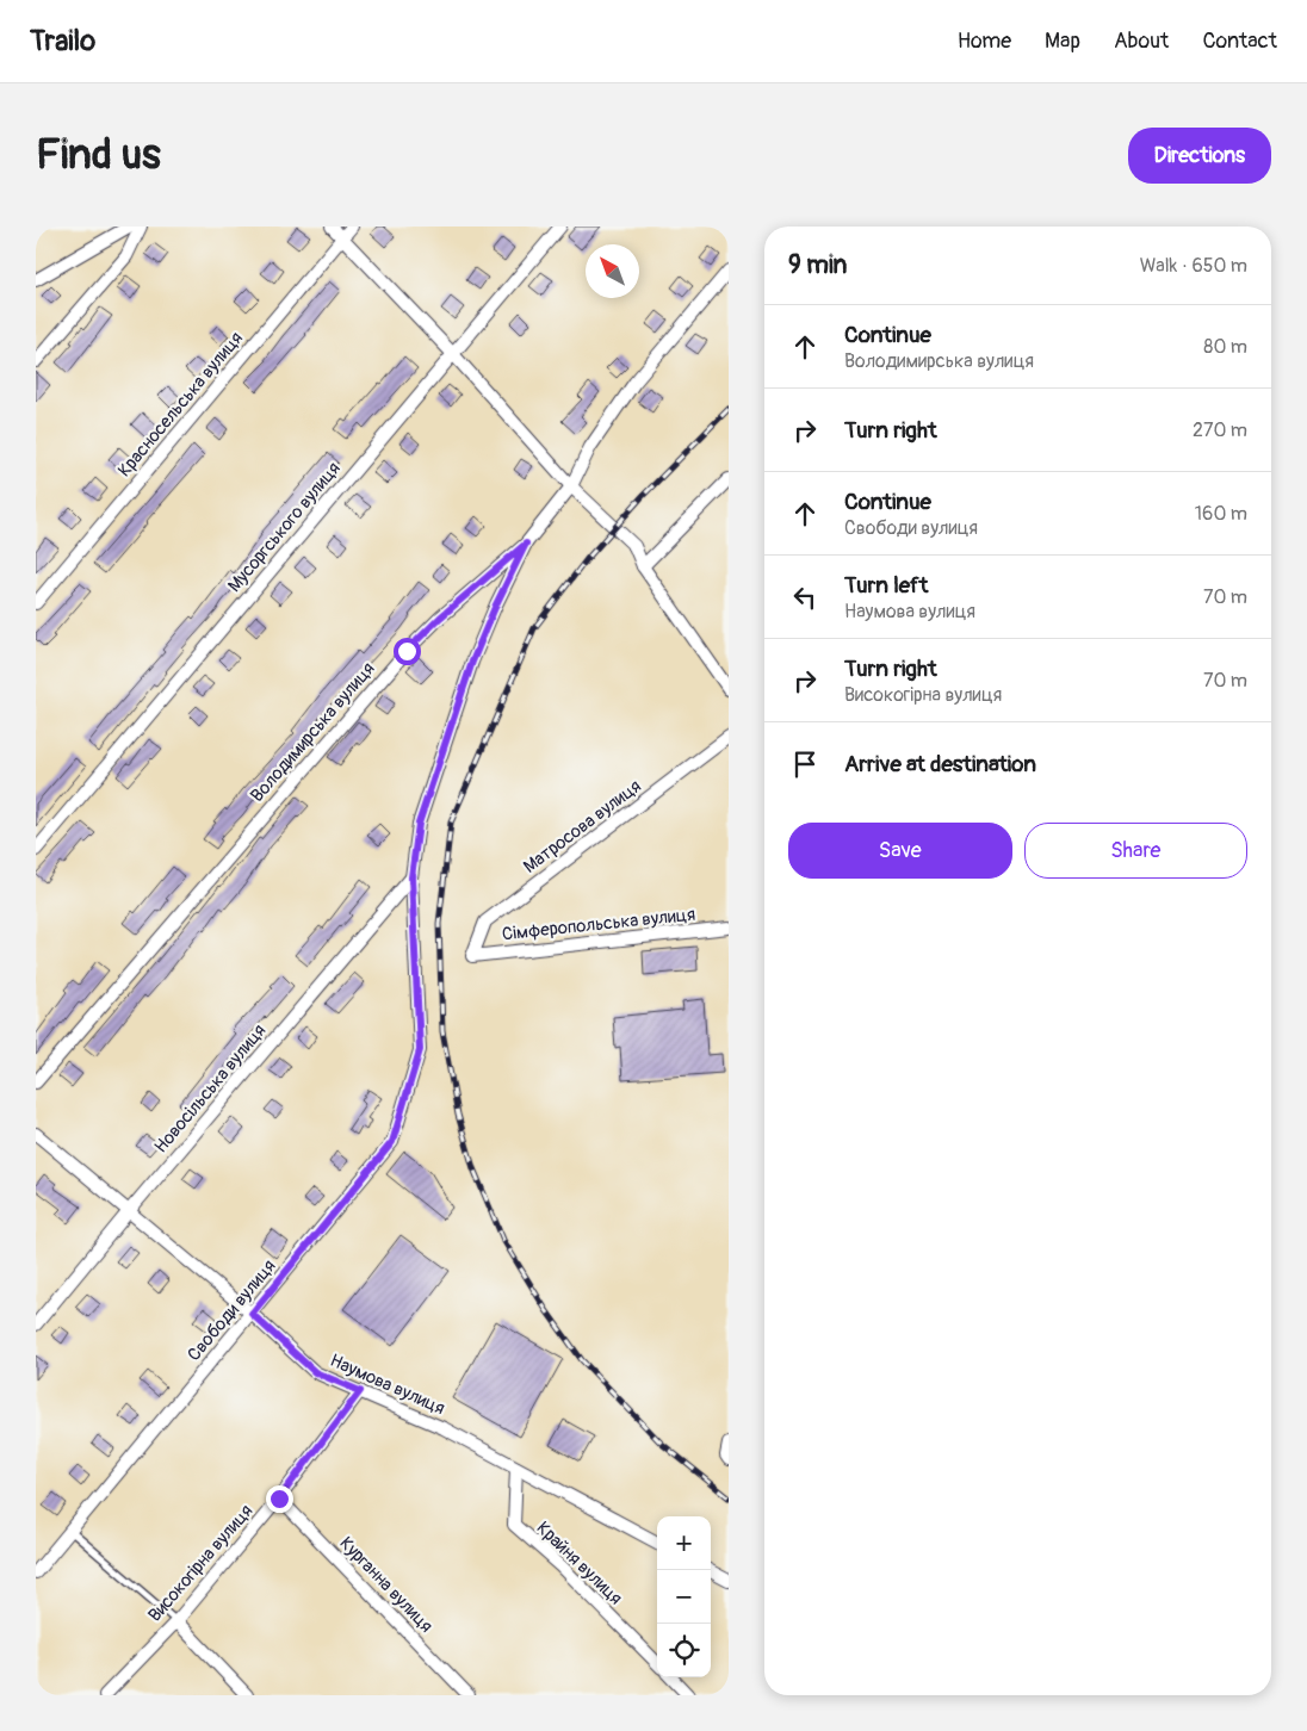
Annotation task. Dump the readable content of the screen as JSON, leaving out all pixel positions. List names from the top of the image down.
{
  "streets": {
    "street": [
      "Красносельська вулиця",
      "Мусоргського вулиця",
      "Володимирська вулиця",
      "Матросова вулиця",
      "Сімферопольська вулиця",
      "Новосільська вулиця",
      "Свободи вулиця",
      "Наумова вулиця",
      "Високогірна вулиця",
      "Крайня вулиця",
      "Курганна вулиця"
    ]
  },
  "crossings": [
    ["Володимирська вулиця", "Свободи вулиця"],
    ["Матросова вулиця", "Сімферопольська вулиця"],
    ["Новосільська вулиця", "Свободи вулиця"],
    ["Новосільська вулиця", "Наумова вулиця"],
    ["Свободи вулиця", "Наумова вулиця"],
    ["Наумова вулиця", "Високогірна вулиця"],
    ["Наумова вулиця", "Крайня вулиця"],
    ["Високогірна вулиця", "Курганна вулиця"]
  ],
  "north": "top left",
  "page": {
    "header": "Trailo",
    "nav": [
      "Home",
      "Map",
      "About",
      "Contact"
    ],
    "buttons": [
      "Directions",
      ["Save", "Share"]
    ],
    "title": "Find us",
    "heading": ["9 min", "Walk · 650 m"],
    "list": [
      ["Continue", "Володимирська вулиця", "80 m"],
      ["Turn right", "270 m"],
      ["Continue", "Свободи вулиця", "160 m"],
      ["Turn left", "Наумова вулиця", "70 m"],
      ["Turn right", "Високогірна вулиця", "70 m"],
      "Arrive at destination"
    ],
    "map_buttons": ["+", "−"]
  }
}
